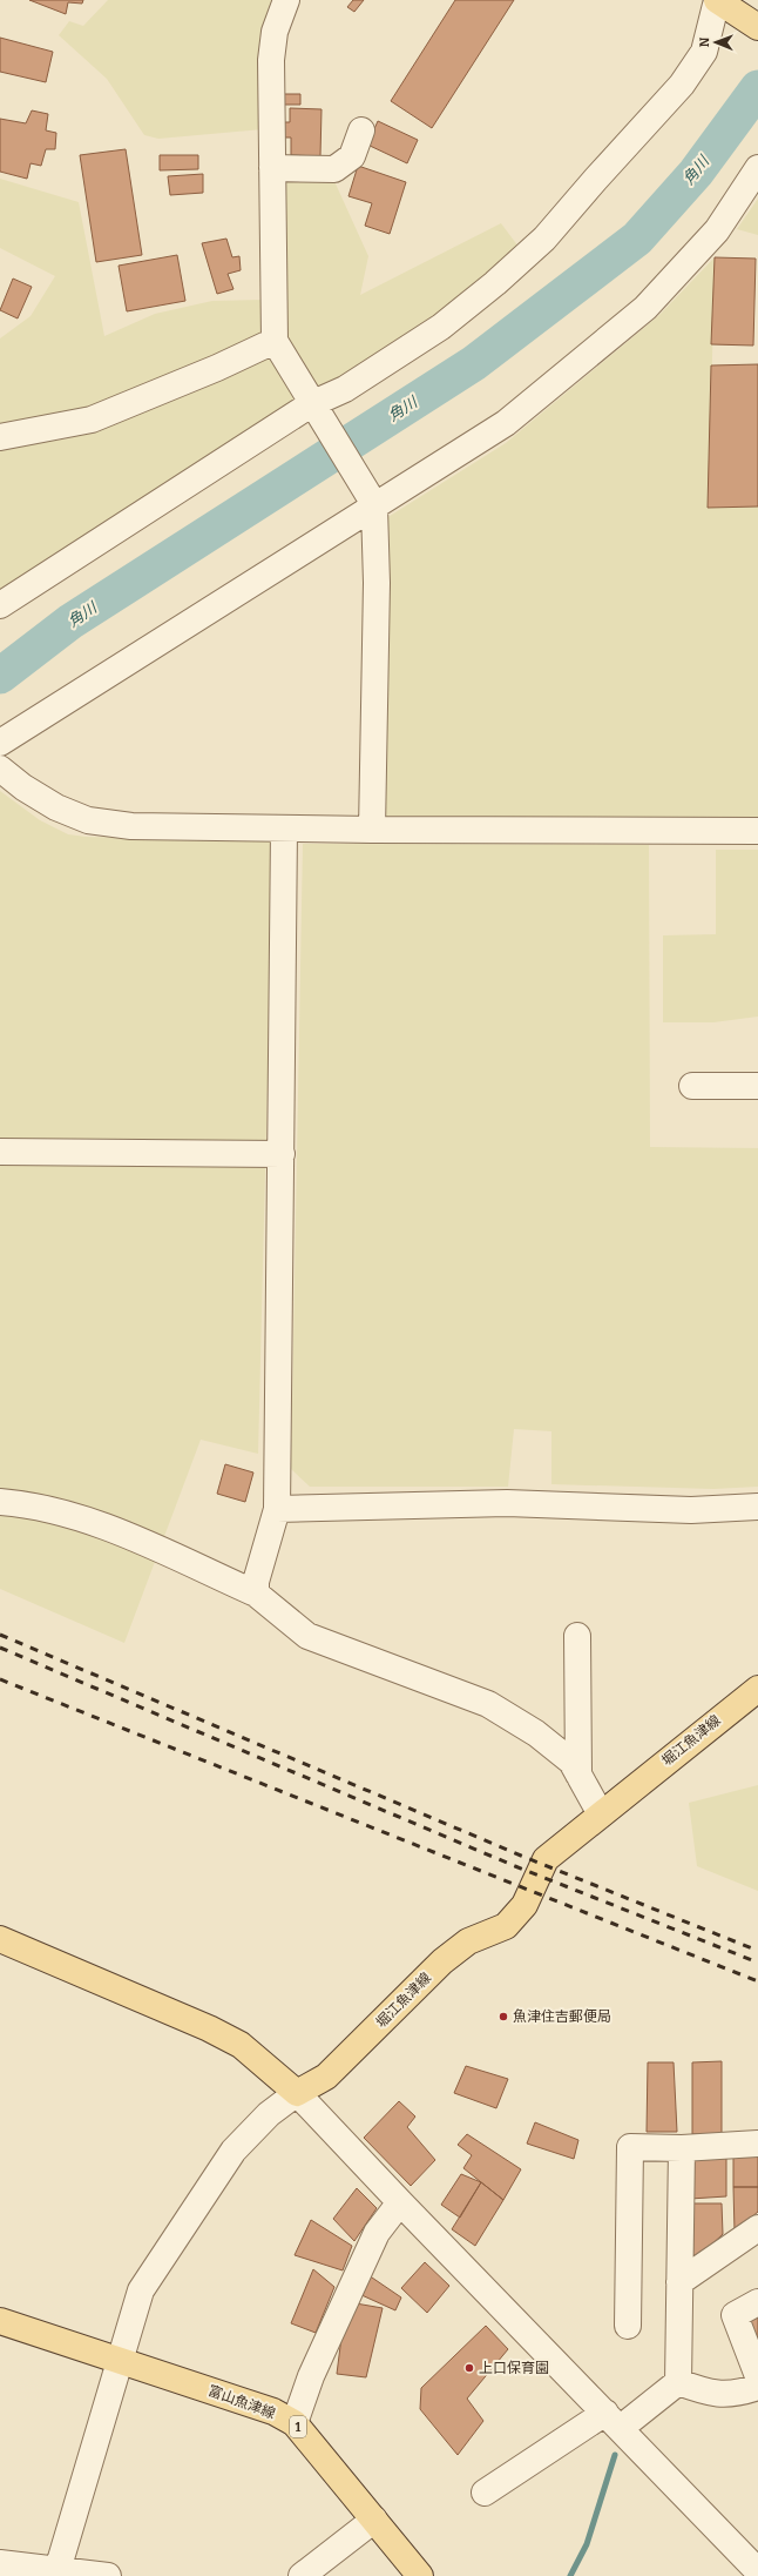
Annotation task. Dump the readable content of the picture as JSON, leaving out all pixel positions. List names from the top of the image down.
{
  "streets": {
    "main road": ["堀江魚津線", "富山魚津線", "1"]
  },
  "water": ["角川"],
  "places": ["魚津住吉郵便局", "上口保育園"],
  "north": "left"
}
